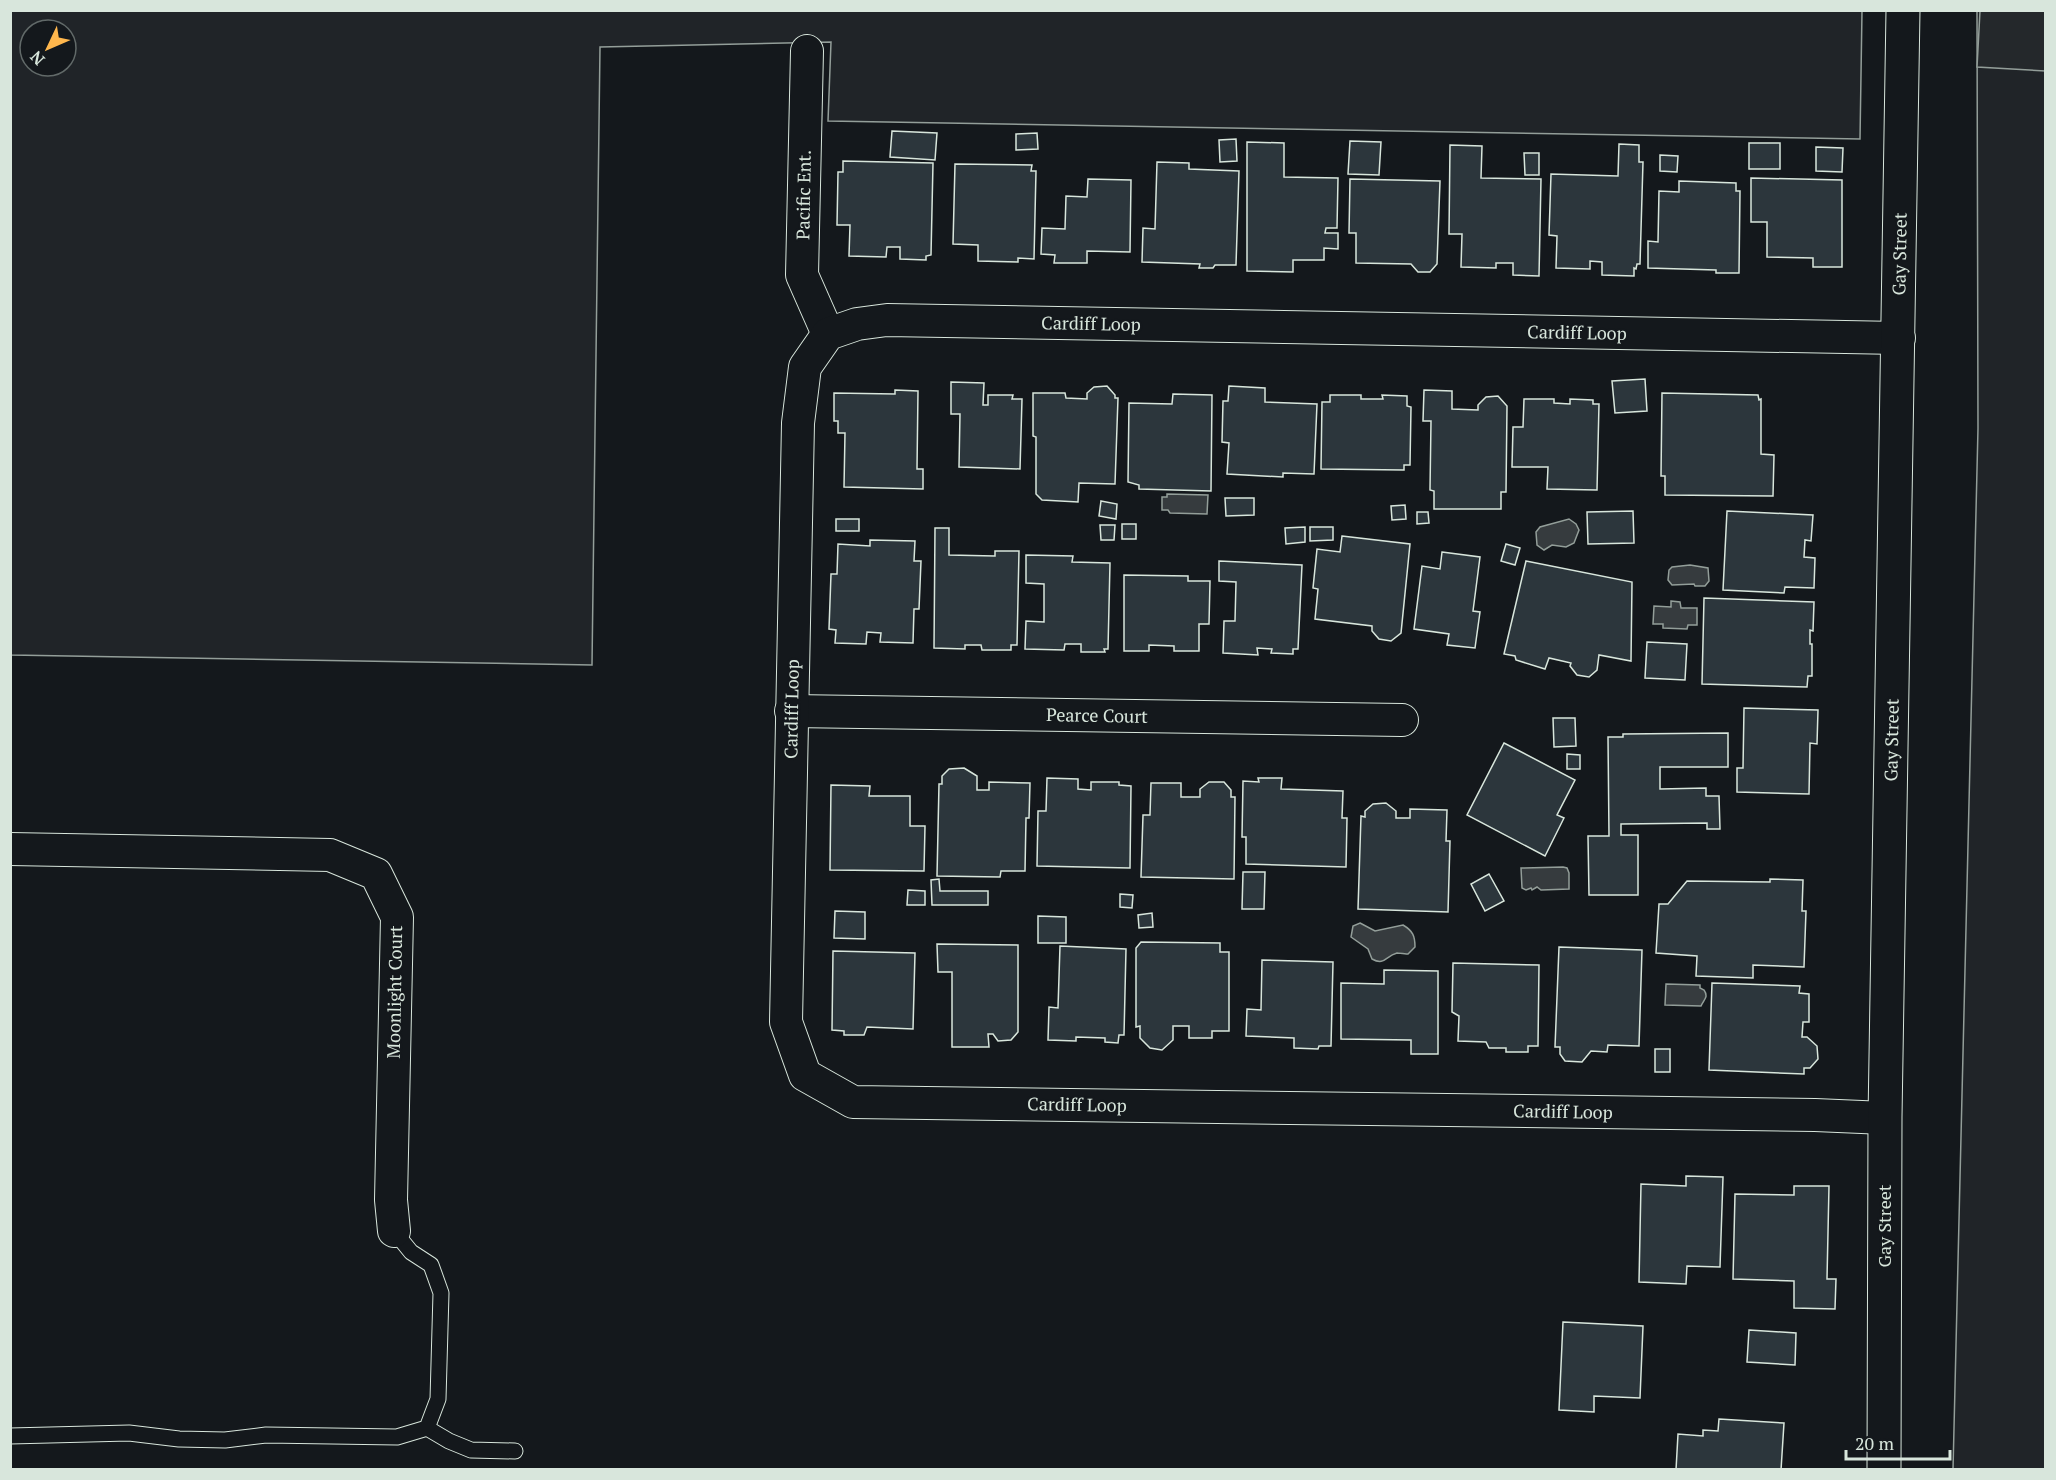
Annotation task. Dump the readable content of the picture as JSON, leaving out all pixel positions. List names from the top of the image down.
{
  "streets": {
    "main road": ["Gay Street"],
    "street": [
      "Pacific Ent.",
      "Cardiff Loop",
      "Pearce Court",
      "Moonlight Court"
    ]
  },
  "crossings": [
    ["Pacific Ent.", "Cardiff Loop"],
    ["Gay Street", "Cardiff Loop"],
    ["Cardiff Loop", "Pearce Court"]
  ],
  "scale_bar": "20 m",
  "north": "bottom left"
}
